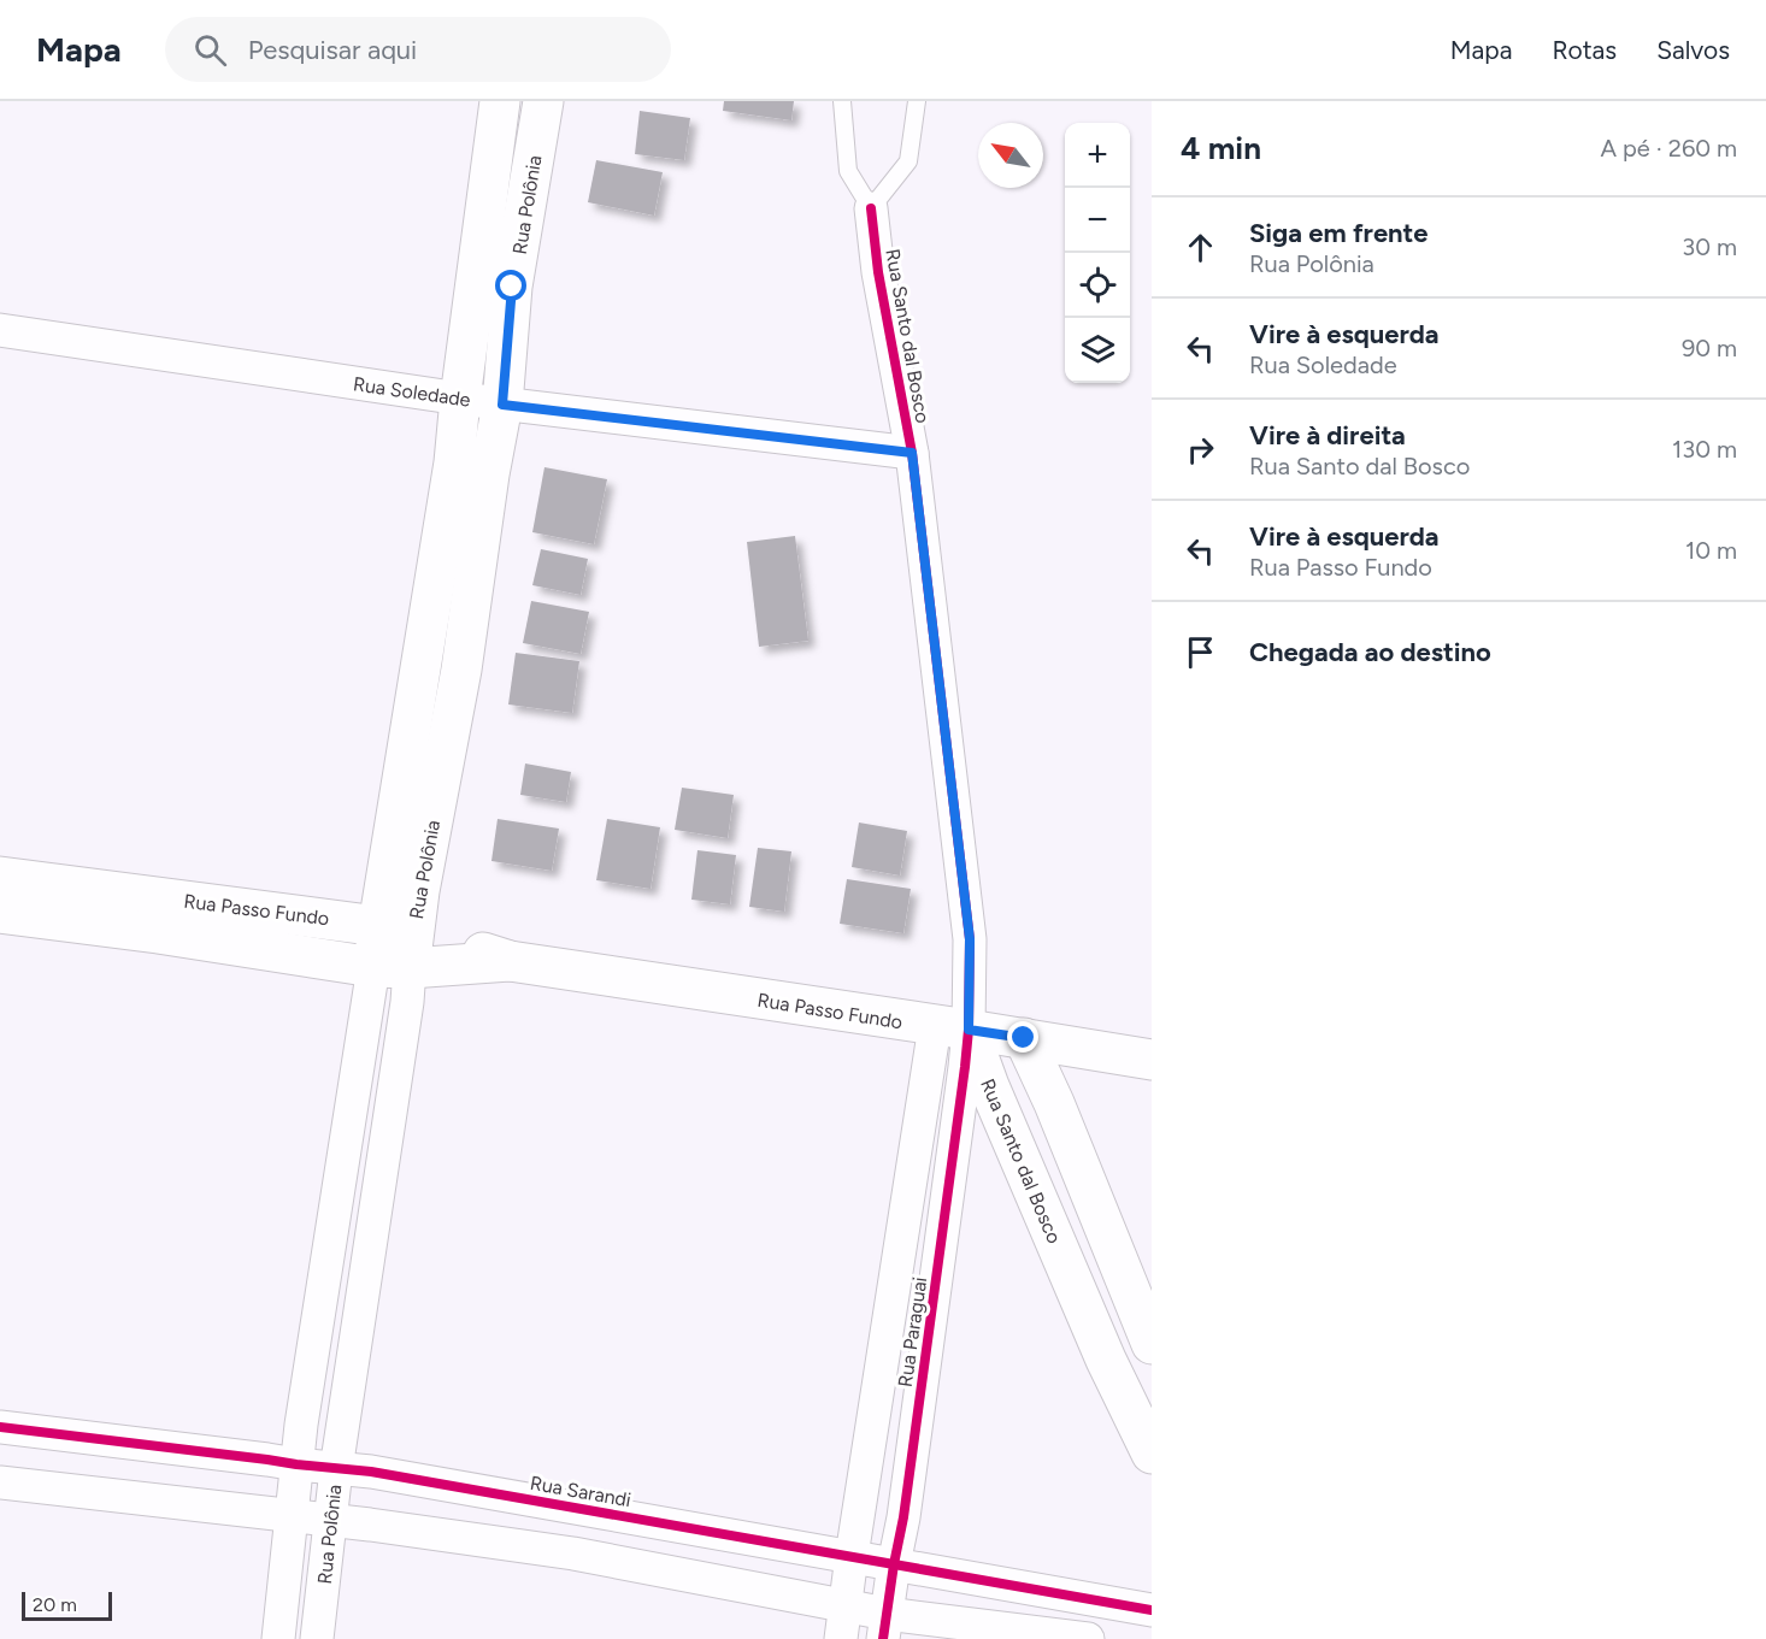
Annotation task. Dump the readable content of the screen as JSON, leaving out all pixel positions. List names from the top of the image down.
{
  "streets": {
    "main road": ["Rua Polônia", "Rua Santo dal Bosco", "Rua Passo Fundo"],
    "street": ["Rua Soledade", "Rua Paraguai", "Rua Sarandi"]
  },
  "crossings": [
    ["Rua Polônia", "Rua Soledade"],
    ["Rua Polônia", "Rua Passo Fundo"],
    ["Rua Polônia", "Rua Sarandi"],
    ["Rua Santo dal Bosco", "Rua Soledade"],
    ["Rua Santo dal Bosco", "Rua Passo Fundo"],
    ["Rua Santo dal Bosco", "Rua Paraguai"],
    ["Rua Passo Fundo", "Rua Paraguai"],
    ["Rua Paraguai", "Rua Sarandi"]
  ],
  "scale_bar": "20 m",
  "north": "top left",
  "page": {
    "header": "Mapa",
    "search": "Pesquisar aqui",
    "nav": ["Mapa", "Rotas", "Salvos"],
    "heading": ["4 min", "A pé · 260 m"],
    "map_buttons": ["+", "−"],
    "list": [
      ["Siga em frente", "Rua Polônia", "30 m"],
      ["Vire à esquerda", "Rua Soledade", "90 m"],
      ["Vire à direita", "Rua Santo dal Bosco", "130 m"],
      ["Vire à esquerda", "Rua Passo Fundo", "10 m"],
      "Chegada ao destino"
    ],
    "scale": "20 m"
  }
}
